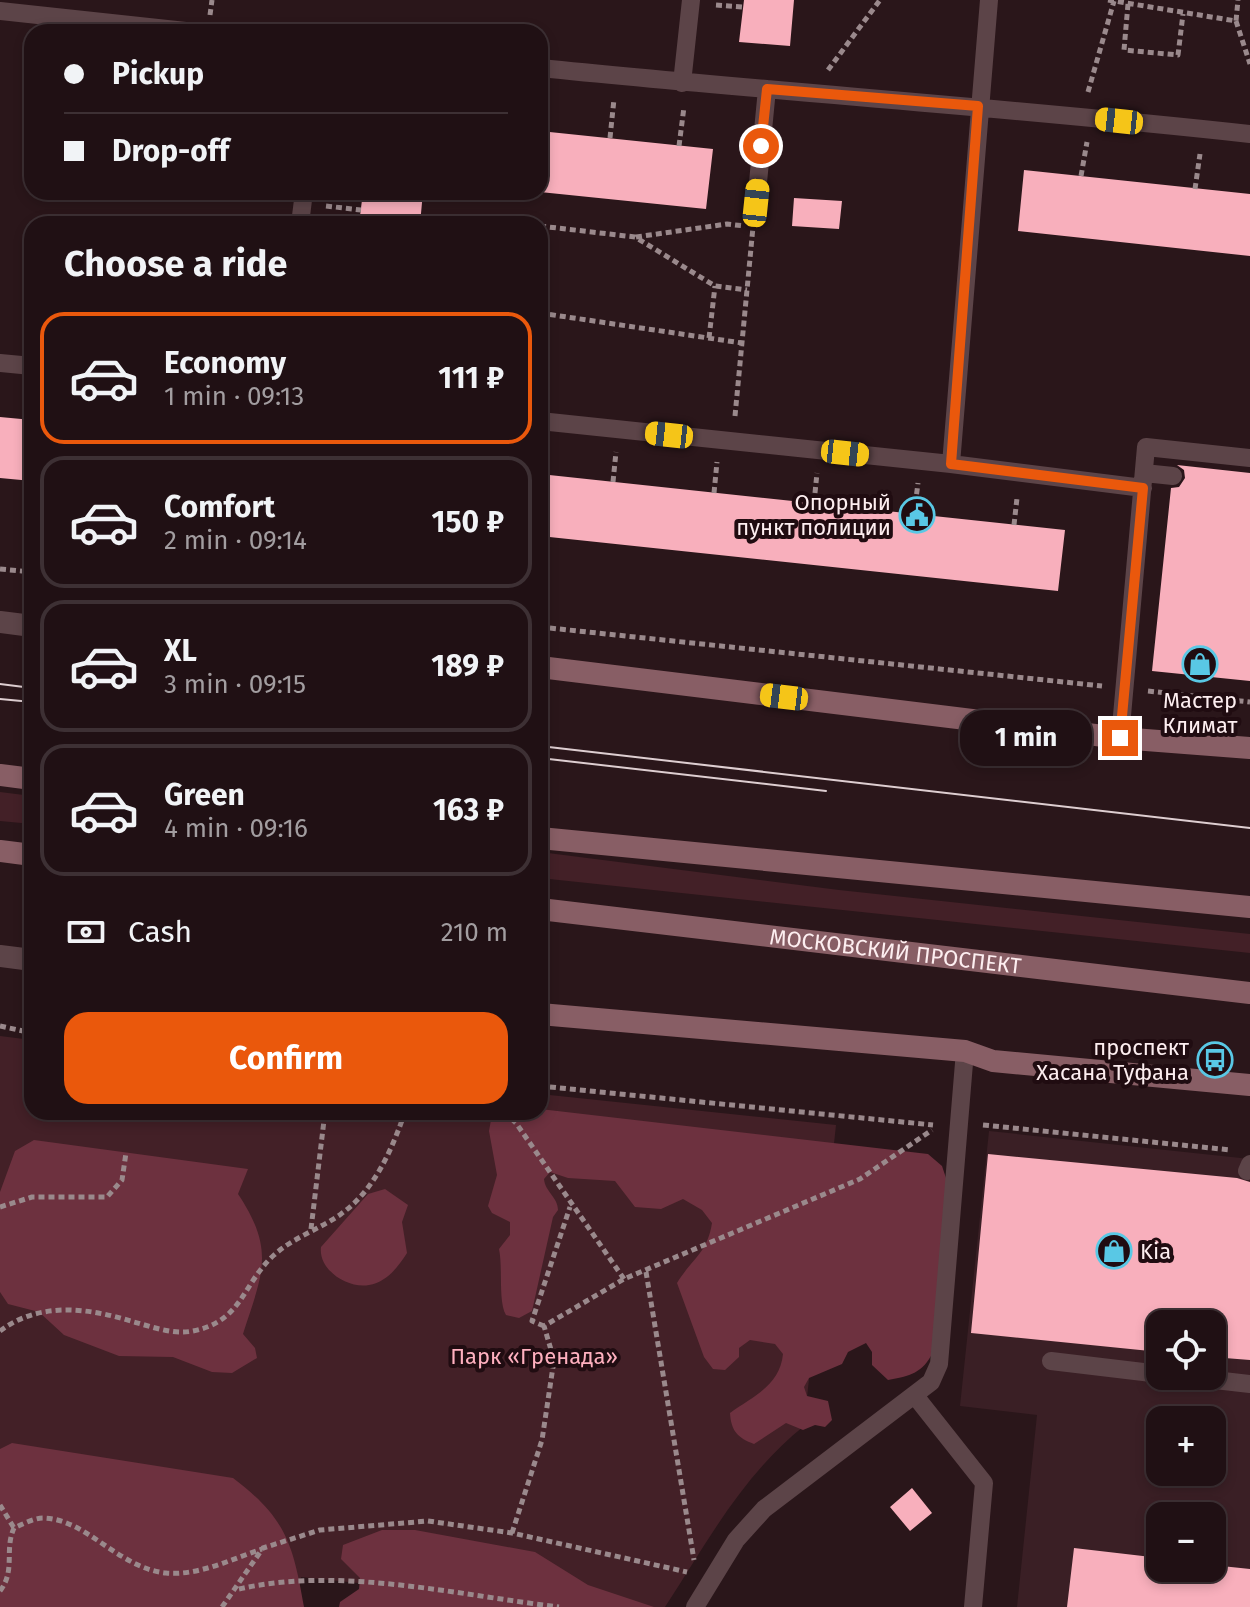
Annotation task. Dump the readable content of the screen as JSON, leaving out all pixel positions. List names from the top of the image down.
{
  "streets": {
    "main road": ["МОСКОВСКИЙ ПРОСПЕКТ"]
  },
  "parks": ["Парк «Гренада»"],
  "places": {
    "public building": ["Опорный пункт полиции"],
    "shop": ["Мастер Климат", "Kia"],
    "bus stop": ["проспект Хасана Туфана"]
  },
  "page": {
    "banner": ["Pickup", "Drop-off"],
    "heading": "Choose a ride",
    "list": [
      {
        "name": "Economy",
        "note": "1 min · 09:13",
        "value": "111 ₽"
      },
      {
        "name": "Comfort",
        "note": "2 min · 09:14",
        "value": "150 ₽"
      },
      {
        "name": "XL",
        "note": "3 min · 09:15",
        "value": "189 ₽"
      },
      {
        "name": "Green",
        "note": "4 min · 09:16",
        "value": "163 ₽"
      }
    ],
    "bubble": "1 min",
    "pay": ["Cash", "210 m"],
    "buttons": "Confirm",
    "map_buttons": ["+", "−"]
  }
}
